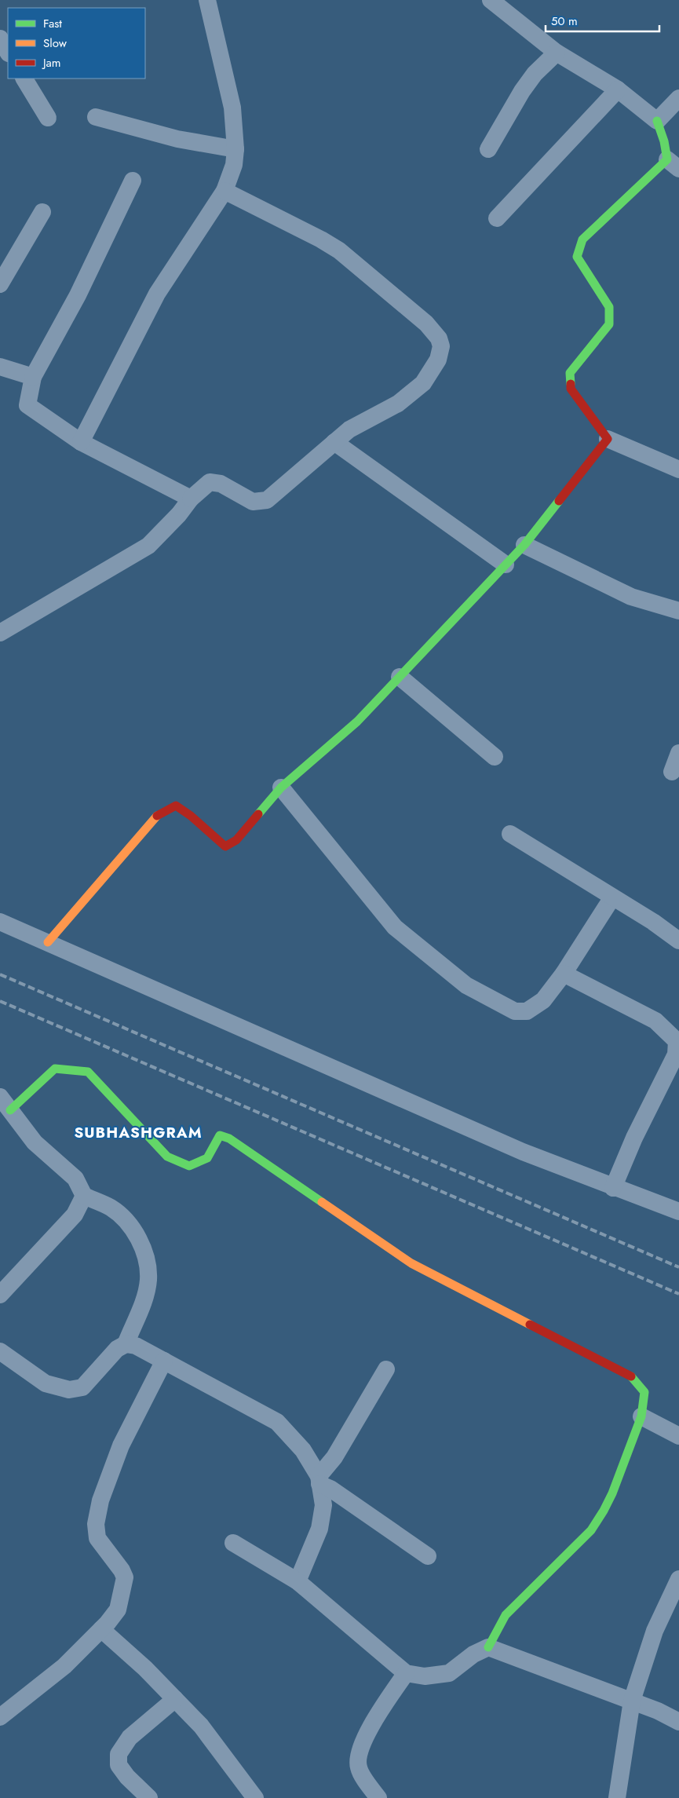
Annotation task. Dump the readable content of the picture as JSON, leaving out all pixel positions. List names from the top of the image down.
{
  "districts": ["SUBHASHGRAM"],
  "legend": ["Fast", "Slow", "Jam"],
  "scale_bar": "50 m"
}
